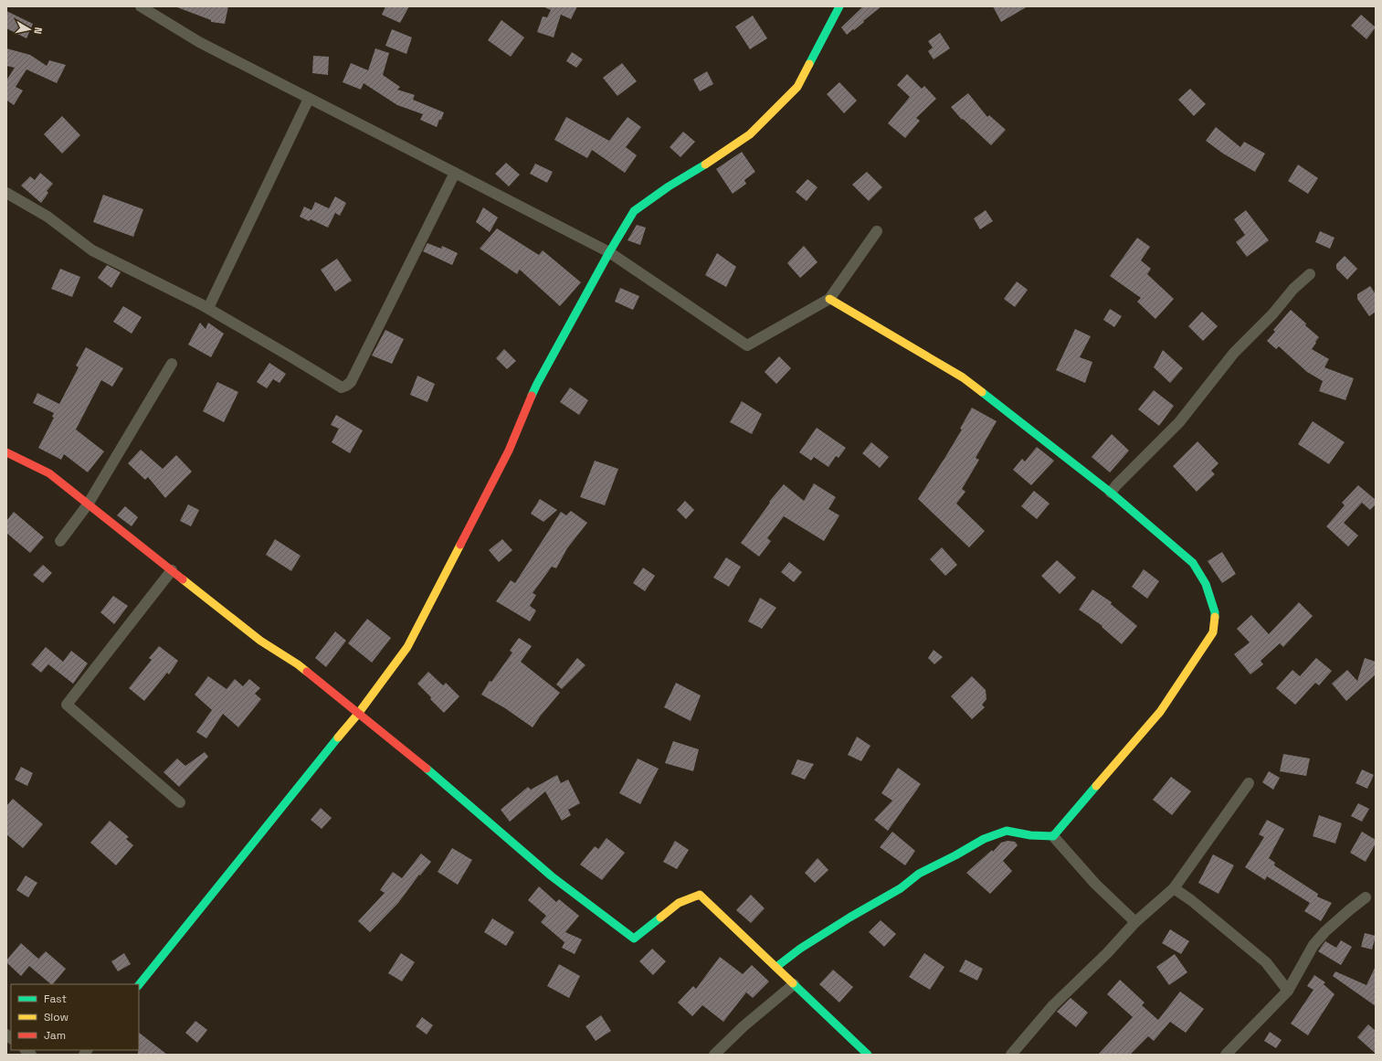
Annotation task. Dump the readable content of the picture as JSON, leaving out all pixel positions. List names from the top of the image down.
{
  "legend": ["Fast", "Slow", "Jam"],
  "north": "right"
}
